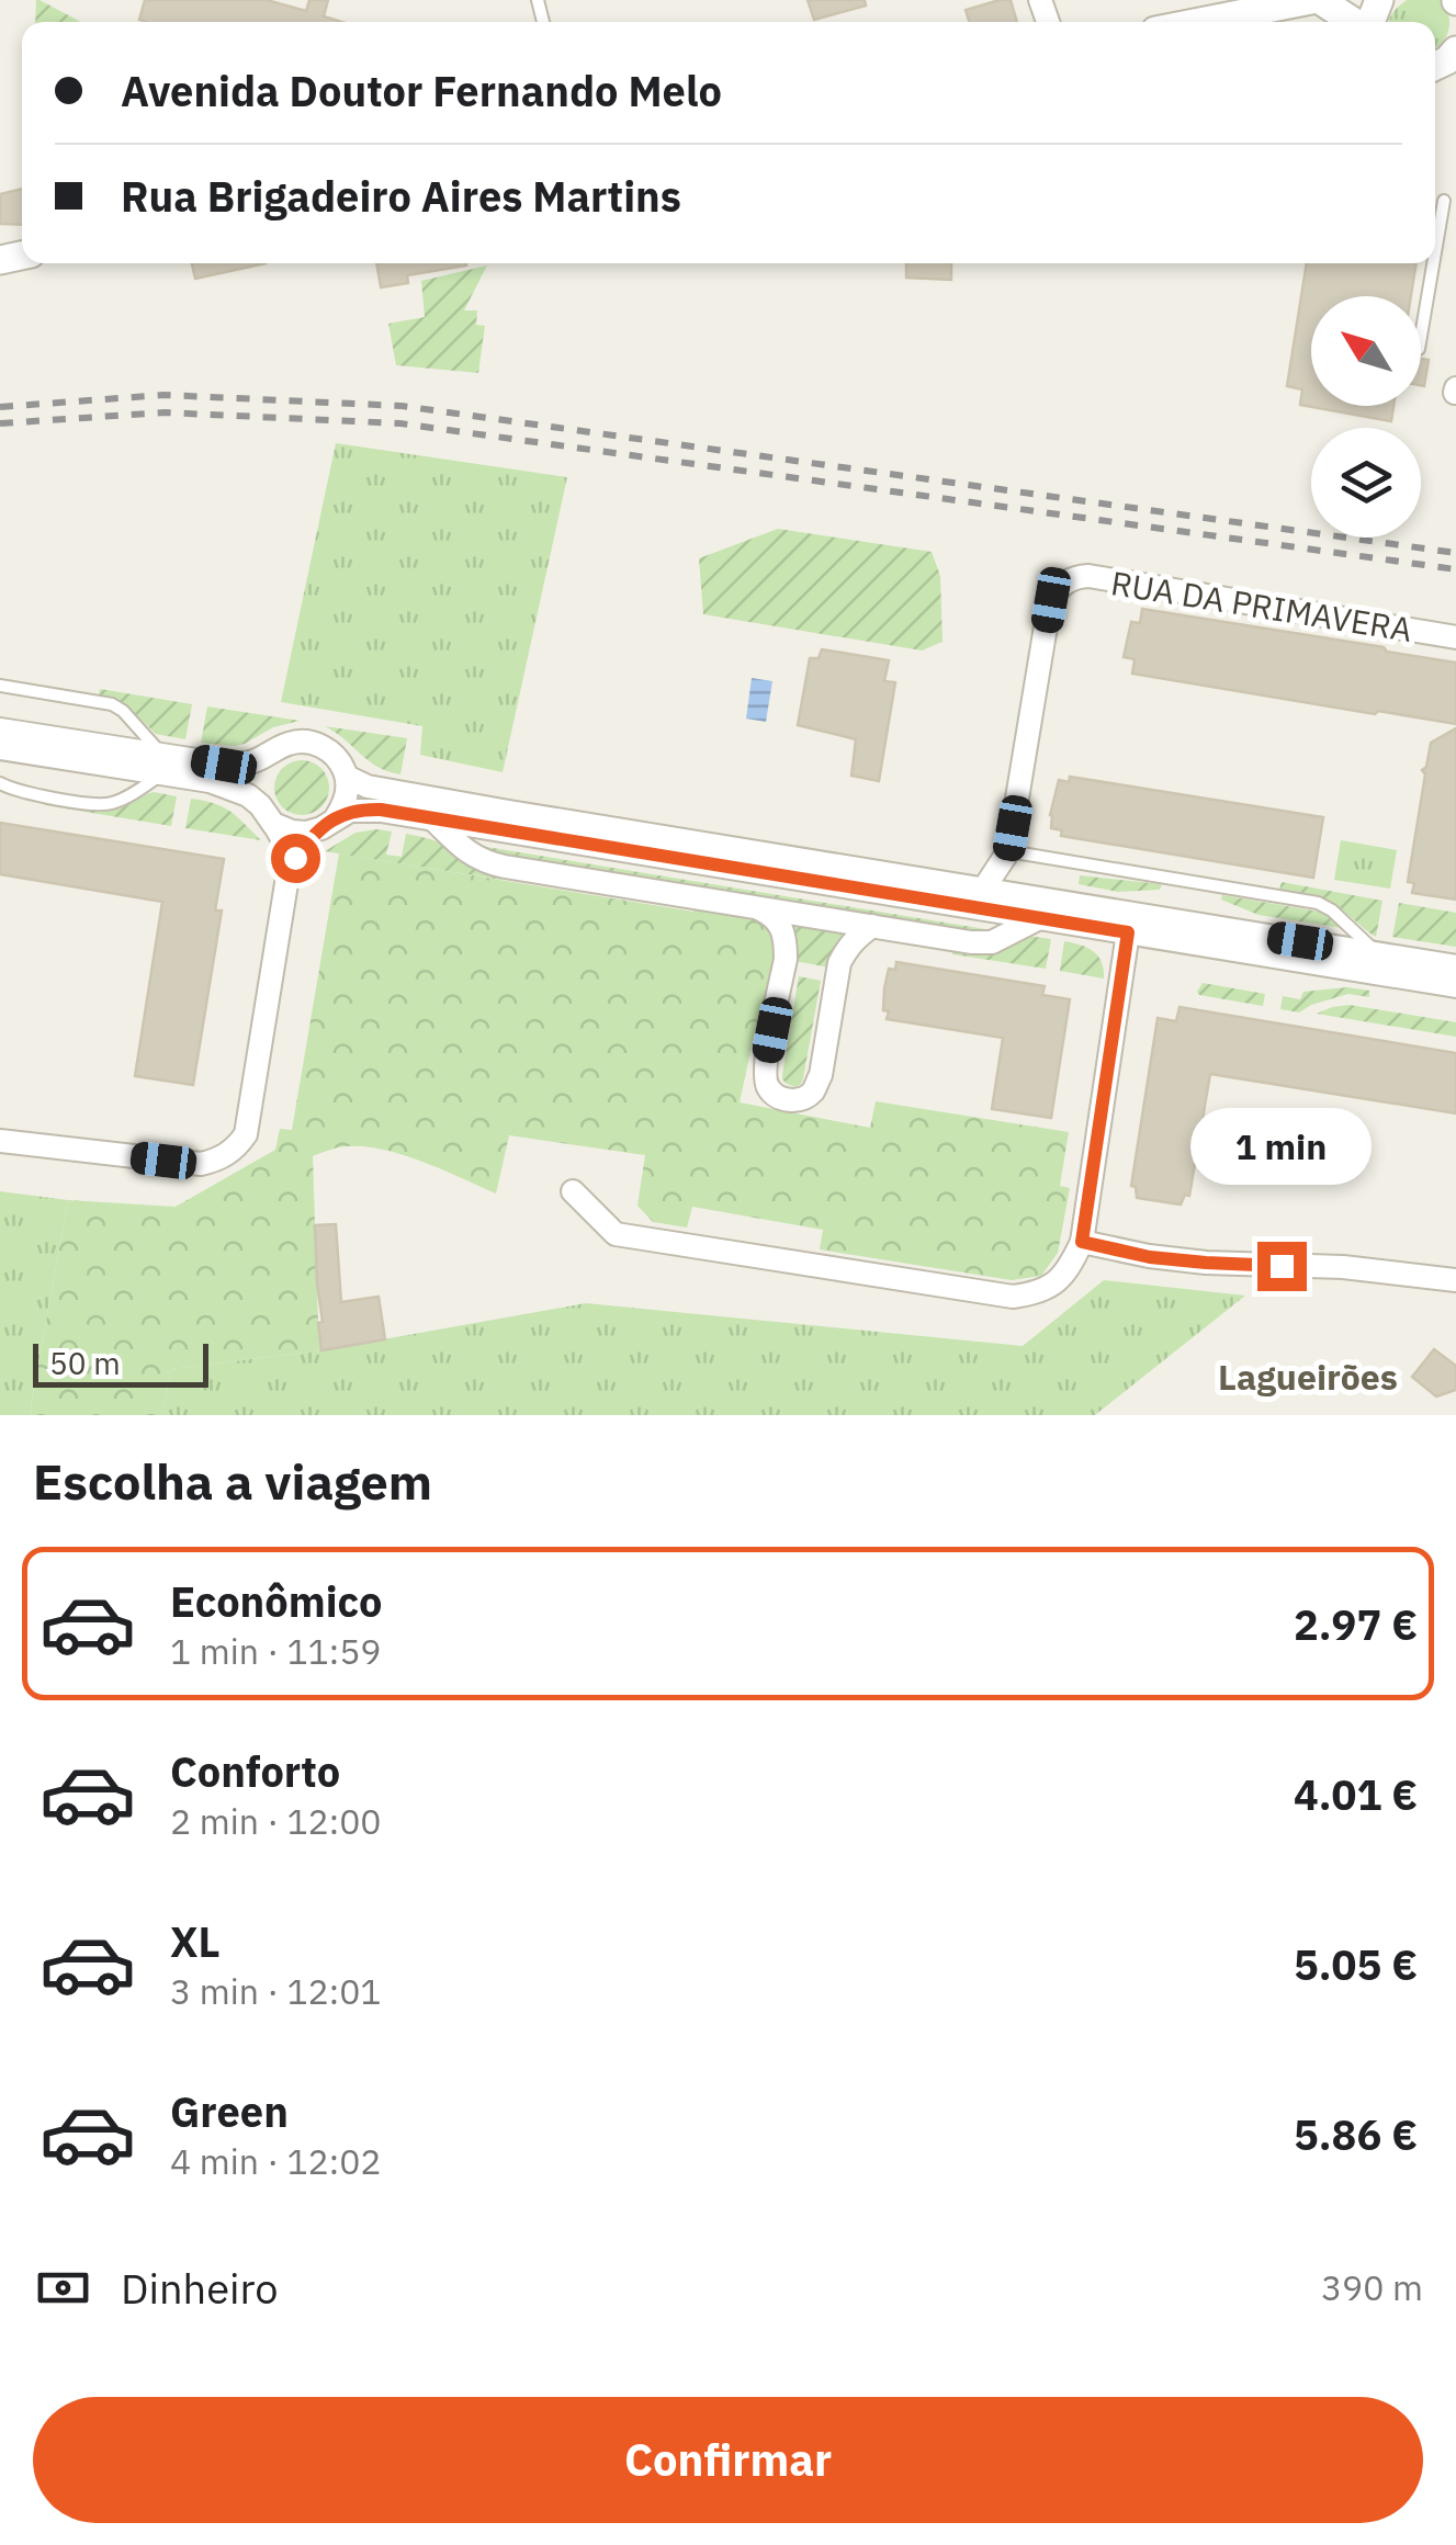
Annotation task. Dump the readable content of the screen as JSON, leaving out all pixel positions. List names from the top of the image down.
{
  "streets": {
    "street": ["RUA DA PRIMAVERA"]
  },
  "districts": ["Lagueirões"],
  "scale_bar": "50 m",
  "north": "top left",
  "page": {
    "banner": ["Avenida Doutor Fernando Melo", "Rua Brigadeiro Aires Martins"],
    "bubble": "1 min",
    "scale": "50 m",
    "heading": "Escolha a viagem",
    "list": [
      {
        "name": "Econômico",
        "note": "1 min · 11:59",
        "value": "2.97 €"
      },
      {
        "name": "Conforto",
        "note": "2 min · 12:00",
        "value": "4.01 €"
      },
      {
        "name": "XL",
        "note": "3 min · 12:01",
        "value": "5.05 €"
      },
      {
        "name": "Green",
        "note": "4 min · 12:02",
        "value": "5.86 €"
      }
    ],
    "pay": ["Dinheiro", "390 m"],
    "buttons": "Confirmar"
  }
}
